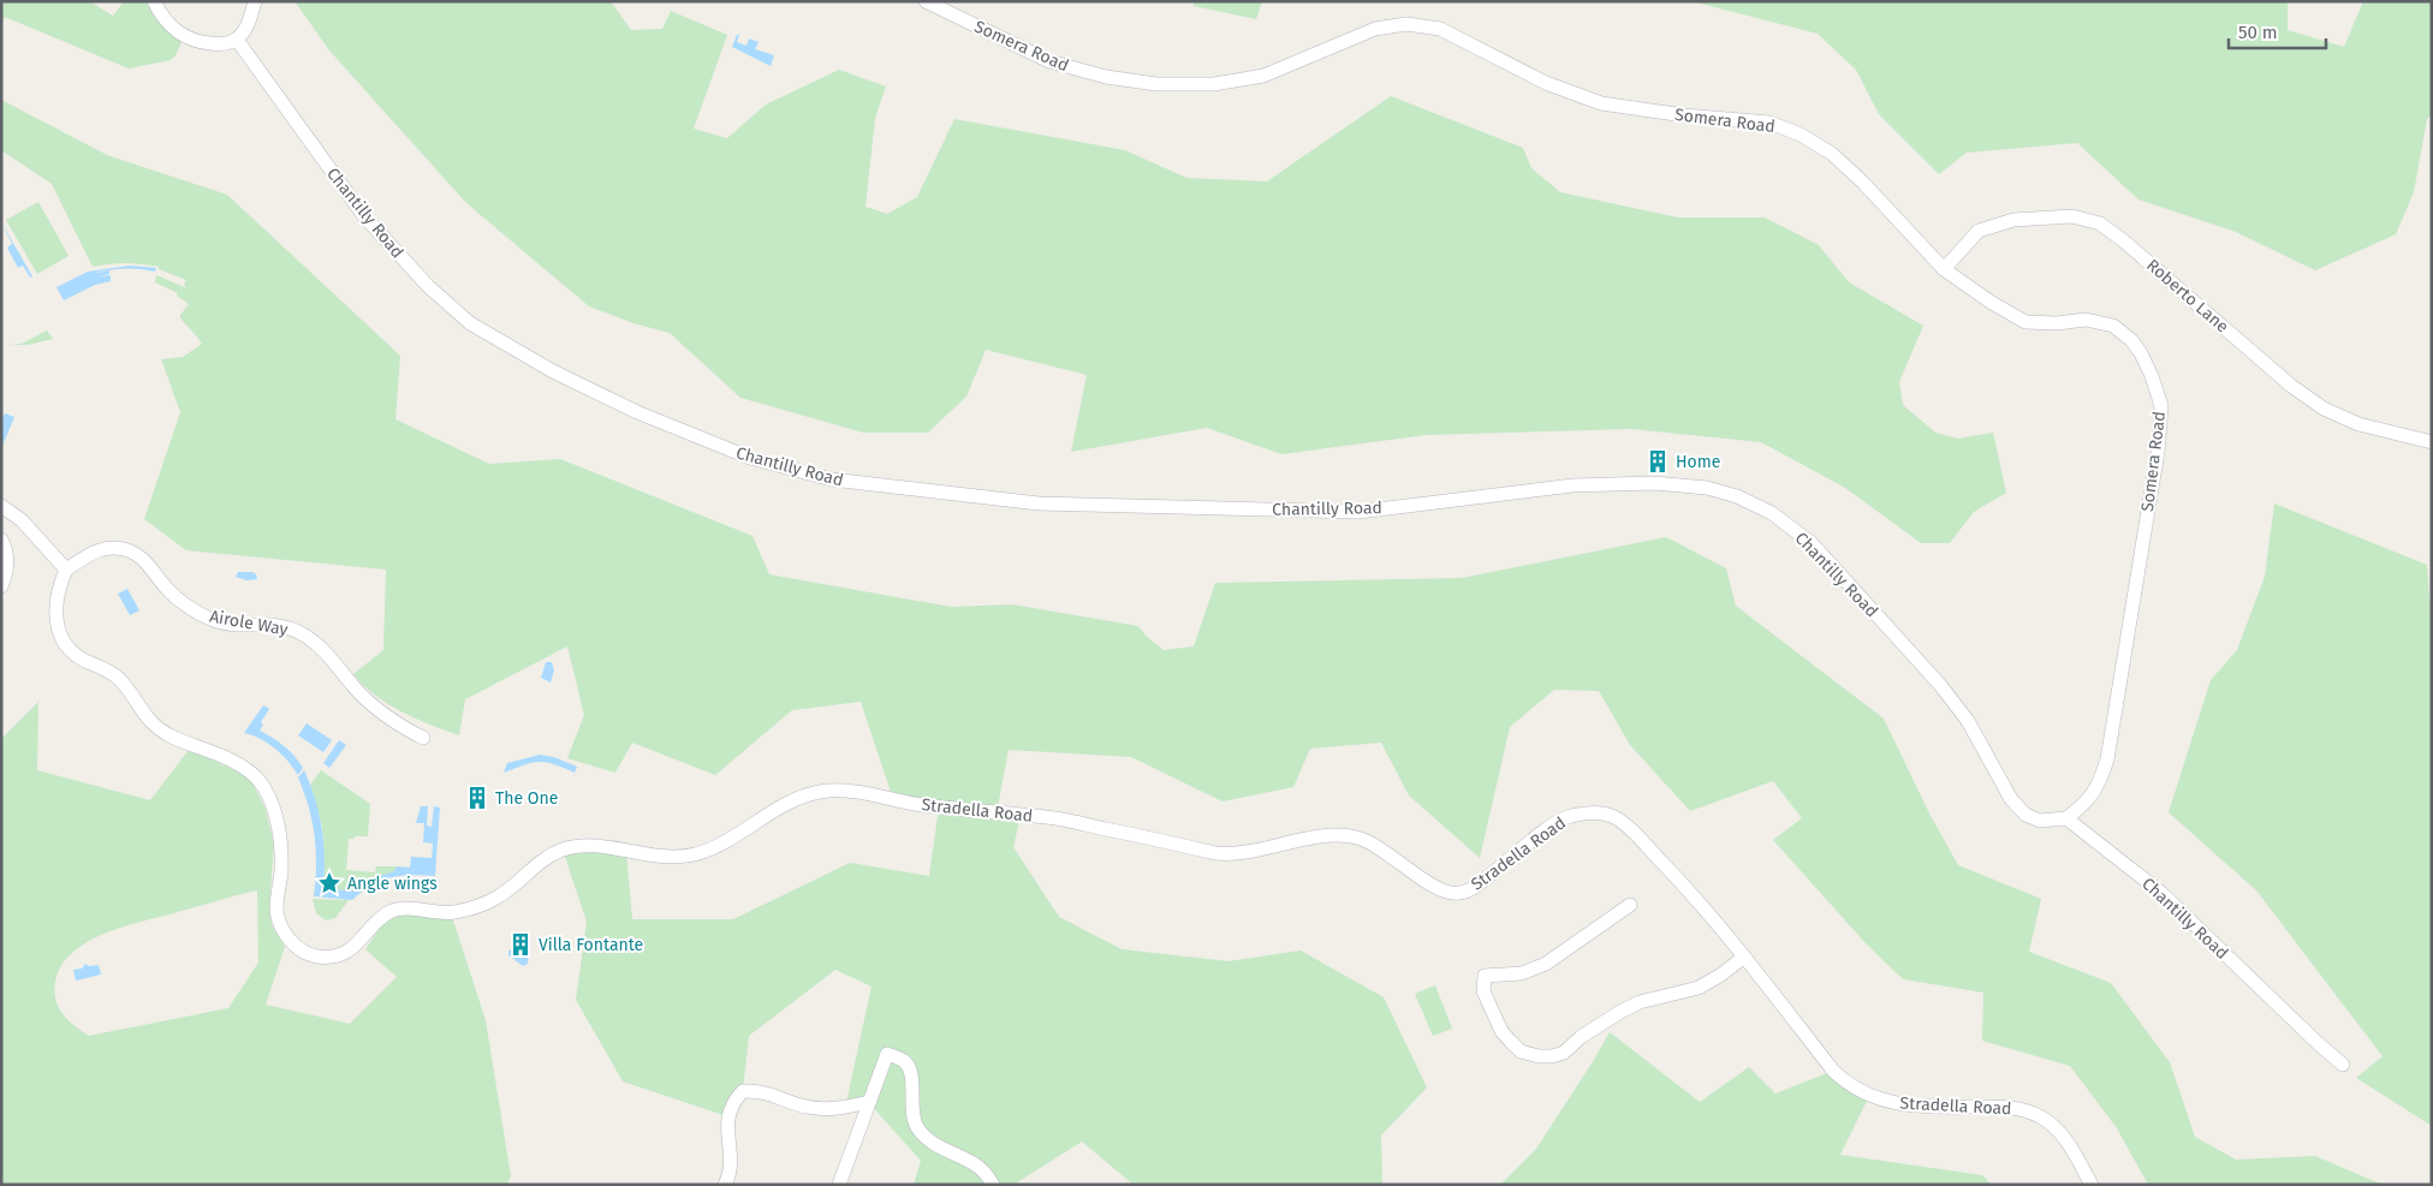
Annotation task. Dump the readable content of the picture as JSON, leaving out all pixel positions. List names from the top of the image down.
{
  "streets": {
    "street": [
      "Somera Road",
      "Chantilly Road",
      "Roberto Lane",
      "Airole Way",
      "Stradella Road"
    ]
  },
  "crossings": [
    ["Somera Road", "Chantilly Road"],
    ["Somera Road", "Roberto Lane"],
    ["Airole Way", "Stradella Road"]
  ],
  "places": {
    "building": ["Home", "The One", "Villa Fontante"],
    "place": ["Angle wings"]
  },
  "scale_bar": "50 m"
}
